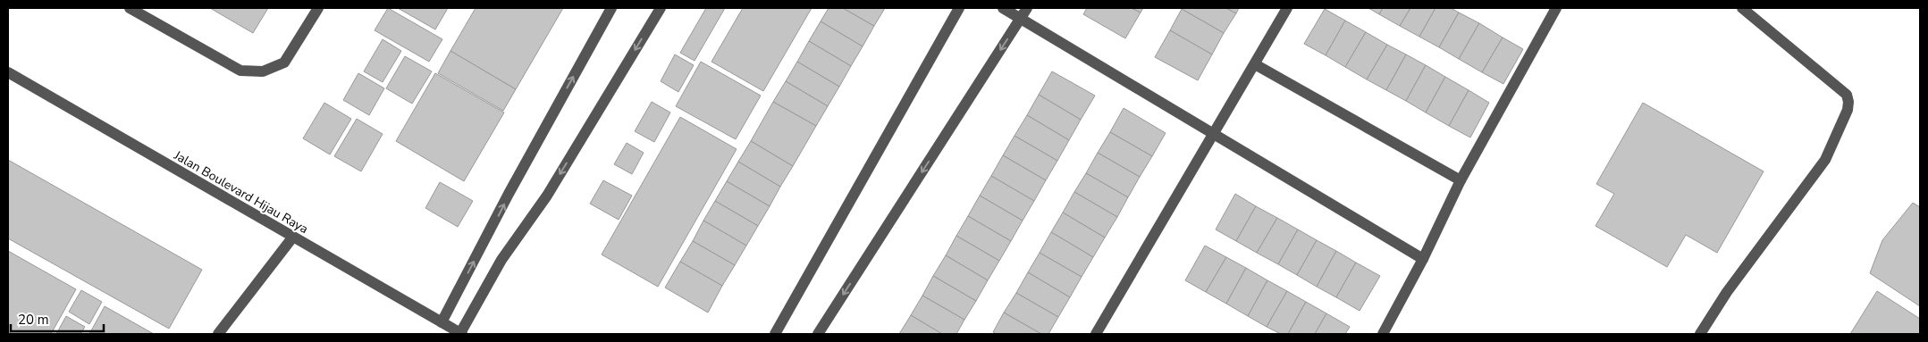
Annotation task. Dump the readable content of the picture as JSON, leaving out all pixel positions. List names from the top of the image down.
{
  "streets": {
    "street": ["Jalan Boulevard Hijau Raya"]
  },
  "scale_bar": "20 m"
}
